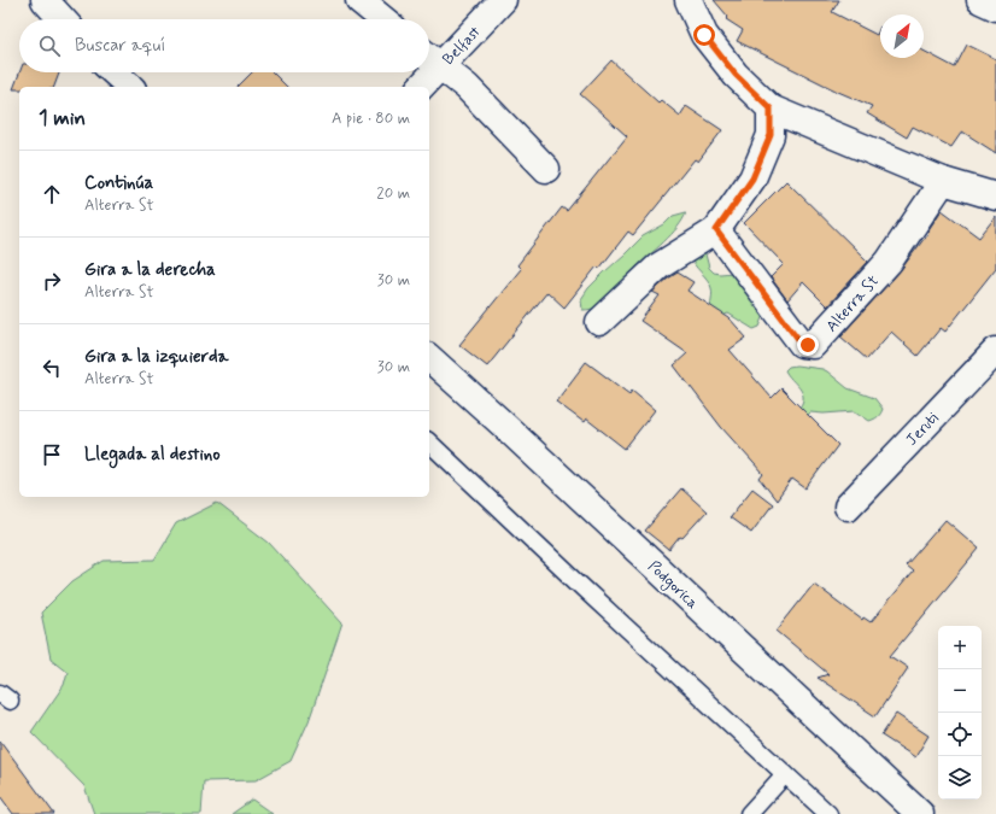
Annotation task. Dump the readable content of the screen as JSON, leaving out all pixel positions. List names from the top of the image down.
{
  "streets": {
    "street": [
      "Belfast",
      "Alterra St",
      "Jeruti",
      "Podgorica"
    ]
  },
  "north": "top right",
  "page": {
    "search": "Buscar aquí",
    "heading": ["1 min", "A pie · 80 m"],
    "list": [
      ["Continúa", "Alterra St", "20 m"],
      ["Gira a la derecha", "Alterra St", "30 m"],
      ["Gira a la izquierda", "Alterra St", "30 m"],
      "Llegada al destino"
    ],
    "map_buttons": ["+", "−"]
  }
}
